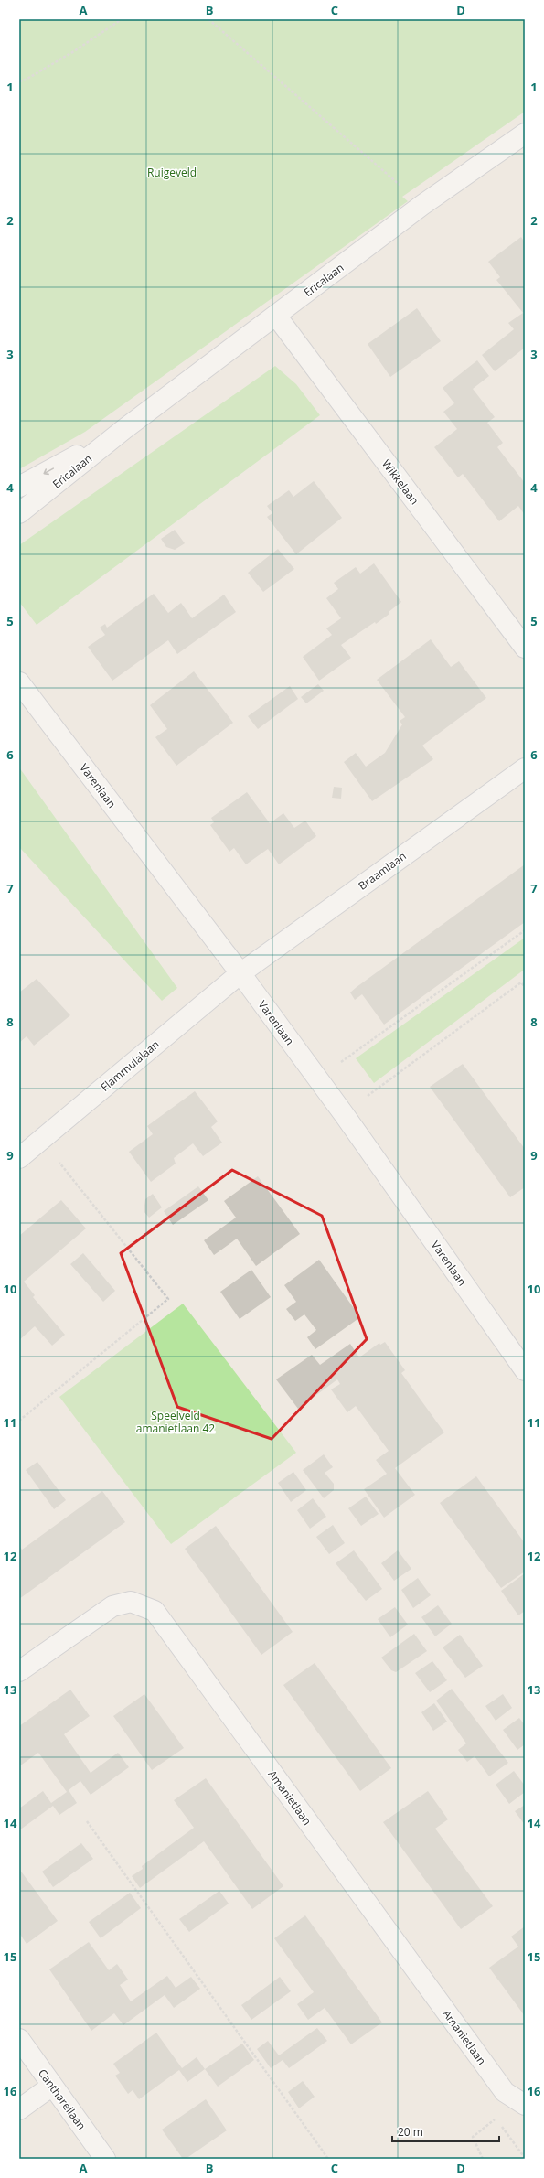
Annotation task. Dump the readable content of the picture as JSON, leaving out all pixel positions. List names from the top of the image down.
{
  "streets": {
    "street": [
      "Ericalaan",
      "Wikkelaan",
      "Varenlaan",
      "Braamlaan",
      "Flammulalaan",
      "Amanietlaan",
      "Cantharellaan"
    ]
  },
  "crossings": [
    ["Ericalaan", "Wikkelaan"],
    ["Varenlaan", "Braamlaan"],
    ["Varenlaan", "Flammulalaan"],
    ["Braamlaan", "Flammulalaan"]
  ],
  "parks": ["Ruigeveld", "Speelveld amanietlaan 42"],
  "scale_bar": "20 m",
  "grid": {
    "columns": [
      "A",
      "B",
      "C",
      "D"
    ],
    "rows": [
      "1",
      "2",
      "3",
      "4",
      "5",
      "6",
      "7",
      "8",
      "9",
      "10",
      "11",
      "12",
      "13",
      "14",
      "15",
      "16"
    ]
  }
}
